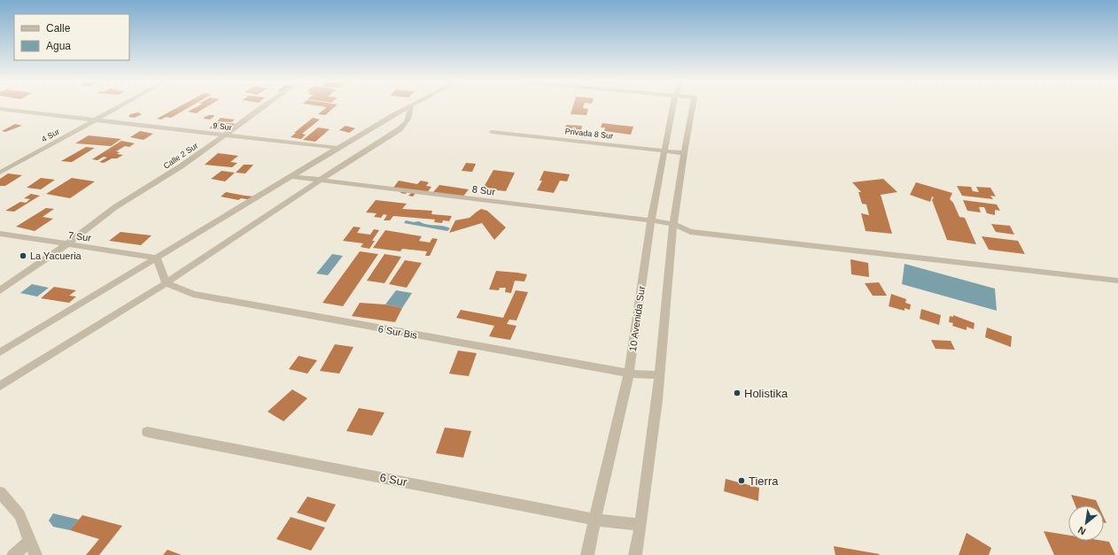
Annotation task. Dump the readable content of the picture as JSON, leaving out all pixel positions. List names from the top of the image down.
{
  "streets": {
    "street": [
      "9 Sur",
      "Privada 8 Sur",
      "4 Sur",
      "Calle 2 Sur",
      "8 Sur",
      "7 Sur",
      "10 Avenida Sur",
      "6 Sur Bis",
      "6 Sur"
    ]
  },
  "crossings": [
    ["9 Sur", "4 Sur"],
    ["9 Sur", "Calle 2 Sur"],
    ["Privada 8 Sur", "10 Avenida Sur"],
    ["Calle 2 Sur", "7 Sur"],
    ["8 Sur", "10 Avenida Sur"],
    ["10 Avenida Sur", "6 Sur Bis"],
    ["10 Avenida Sur", "6 Sur"]
  ],
  "places": ["La Yacueria", "Holistika", "Tierra"],
  "legend": ["Calle", "Agua"],
  "north": "bottom left"
}
